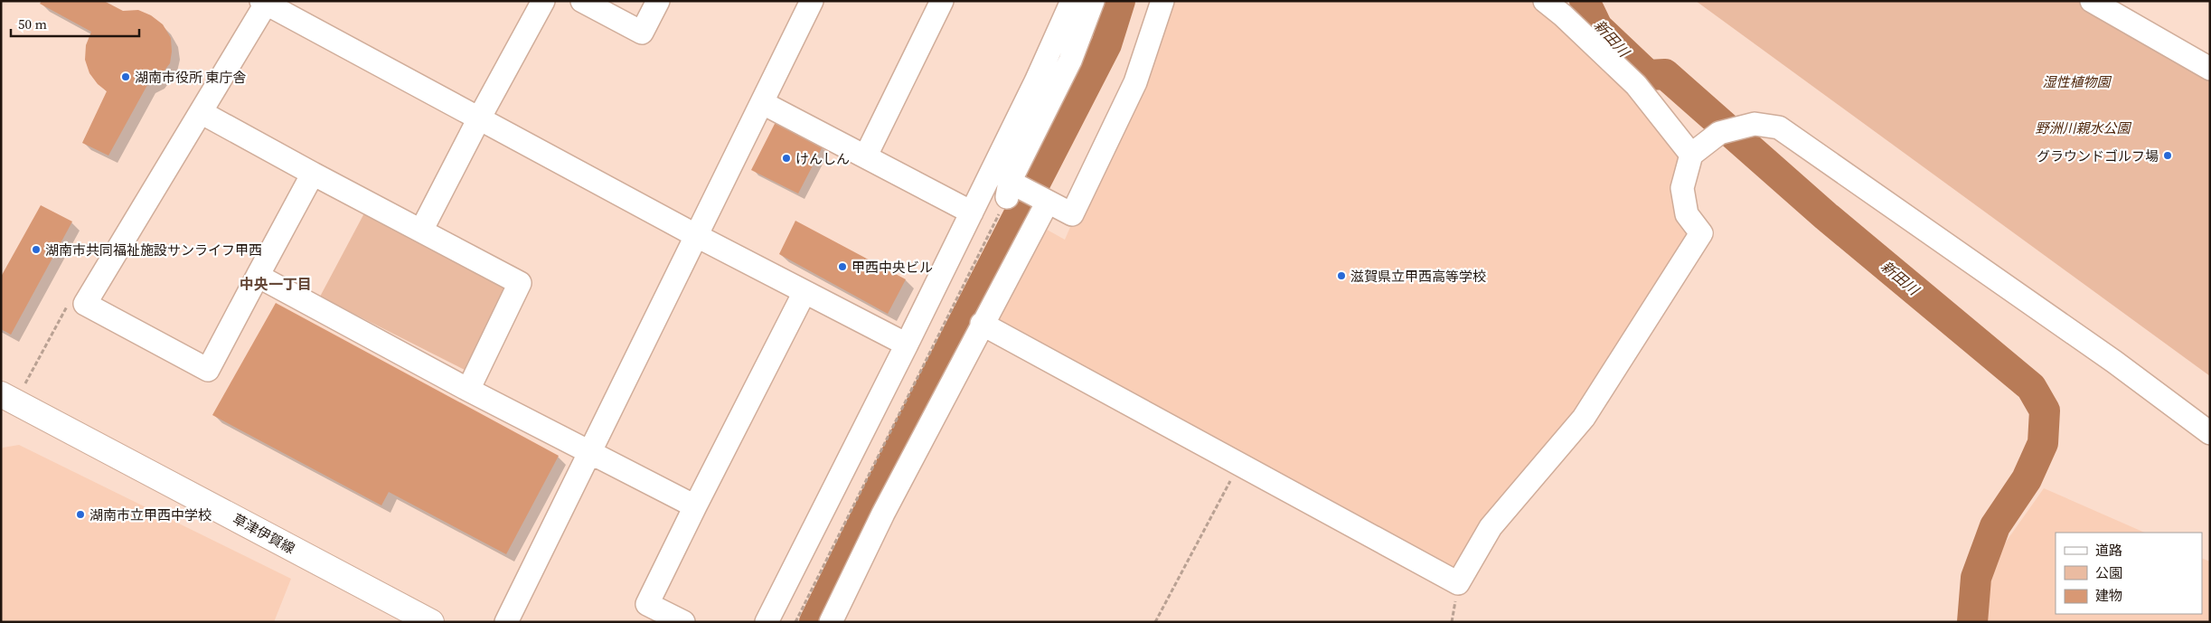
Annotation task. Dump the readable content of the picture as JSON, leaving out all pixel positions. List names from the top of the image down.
{
  "streets": {
    "main road": ["草津伊賀線"]
  },
  "districts": ["中央一丁目"],
  "water": ["新田川"],
  "parks": ["湿性植物園", "野洲川親水公園"],
  "places": [
    "湖南市役所 東庁舎",
    "グラウンドゴルフ場",
    "けんしん",
    "湖南市共同福祉施設サンライフ甲西",
    "甲西中央ビル",
    "滋賀県立甲西高等学校",
    "湖南市立甲西中学校"
  ],
  "legend": ["道路", "公園", "建物"],
  "scale_bar": "50 m"
}
